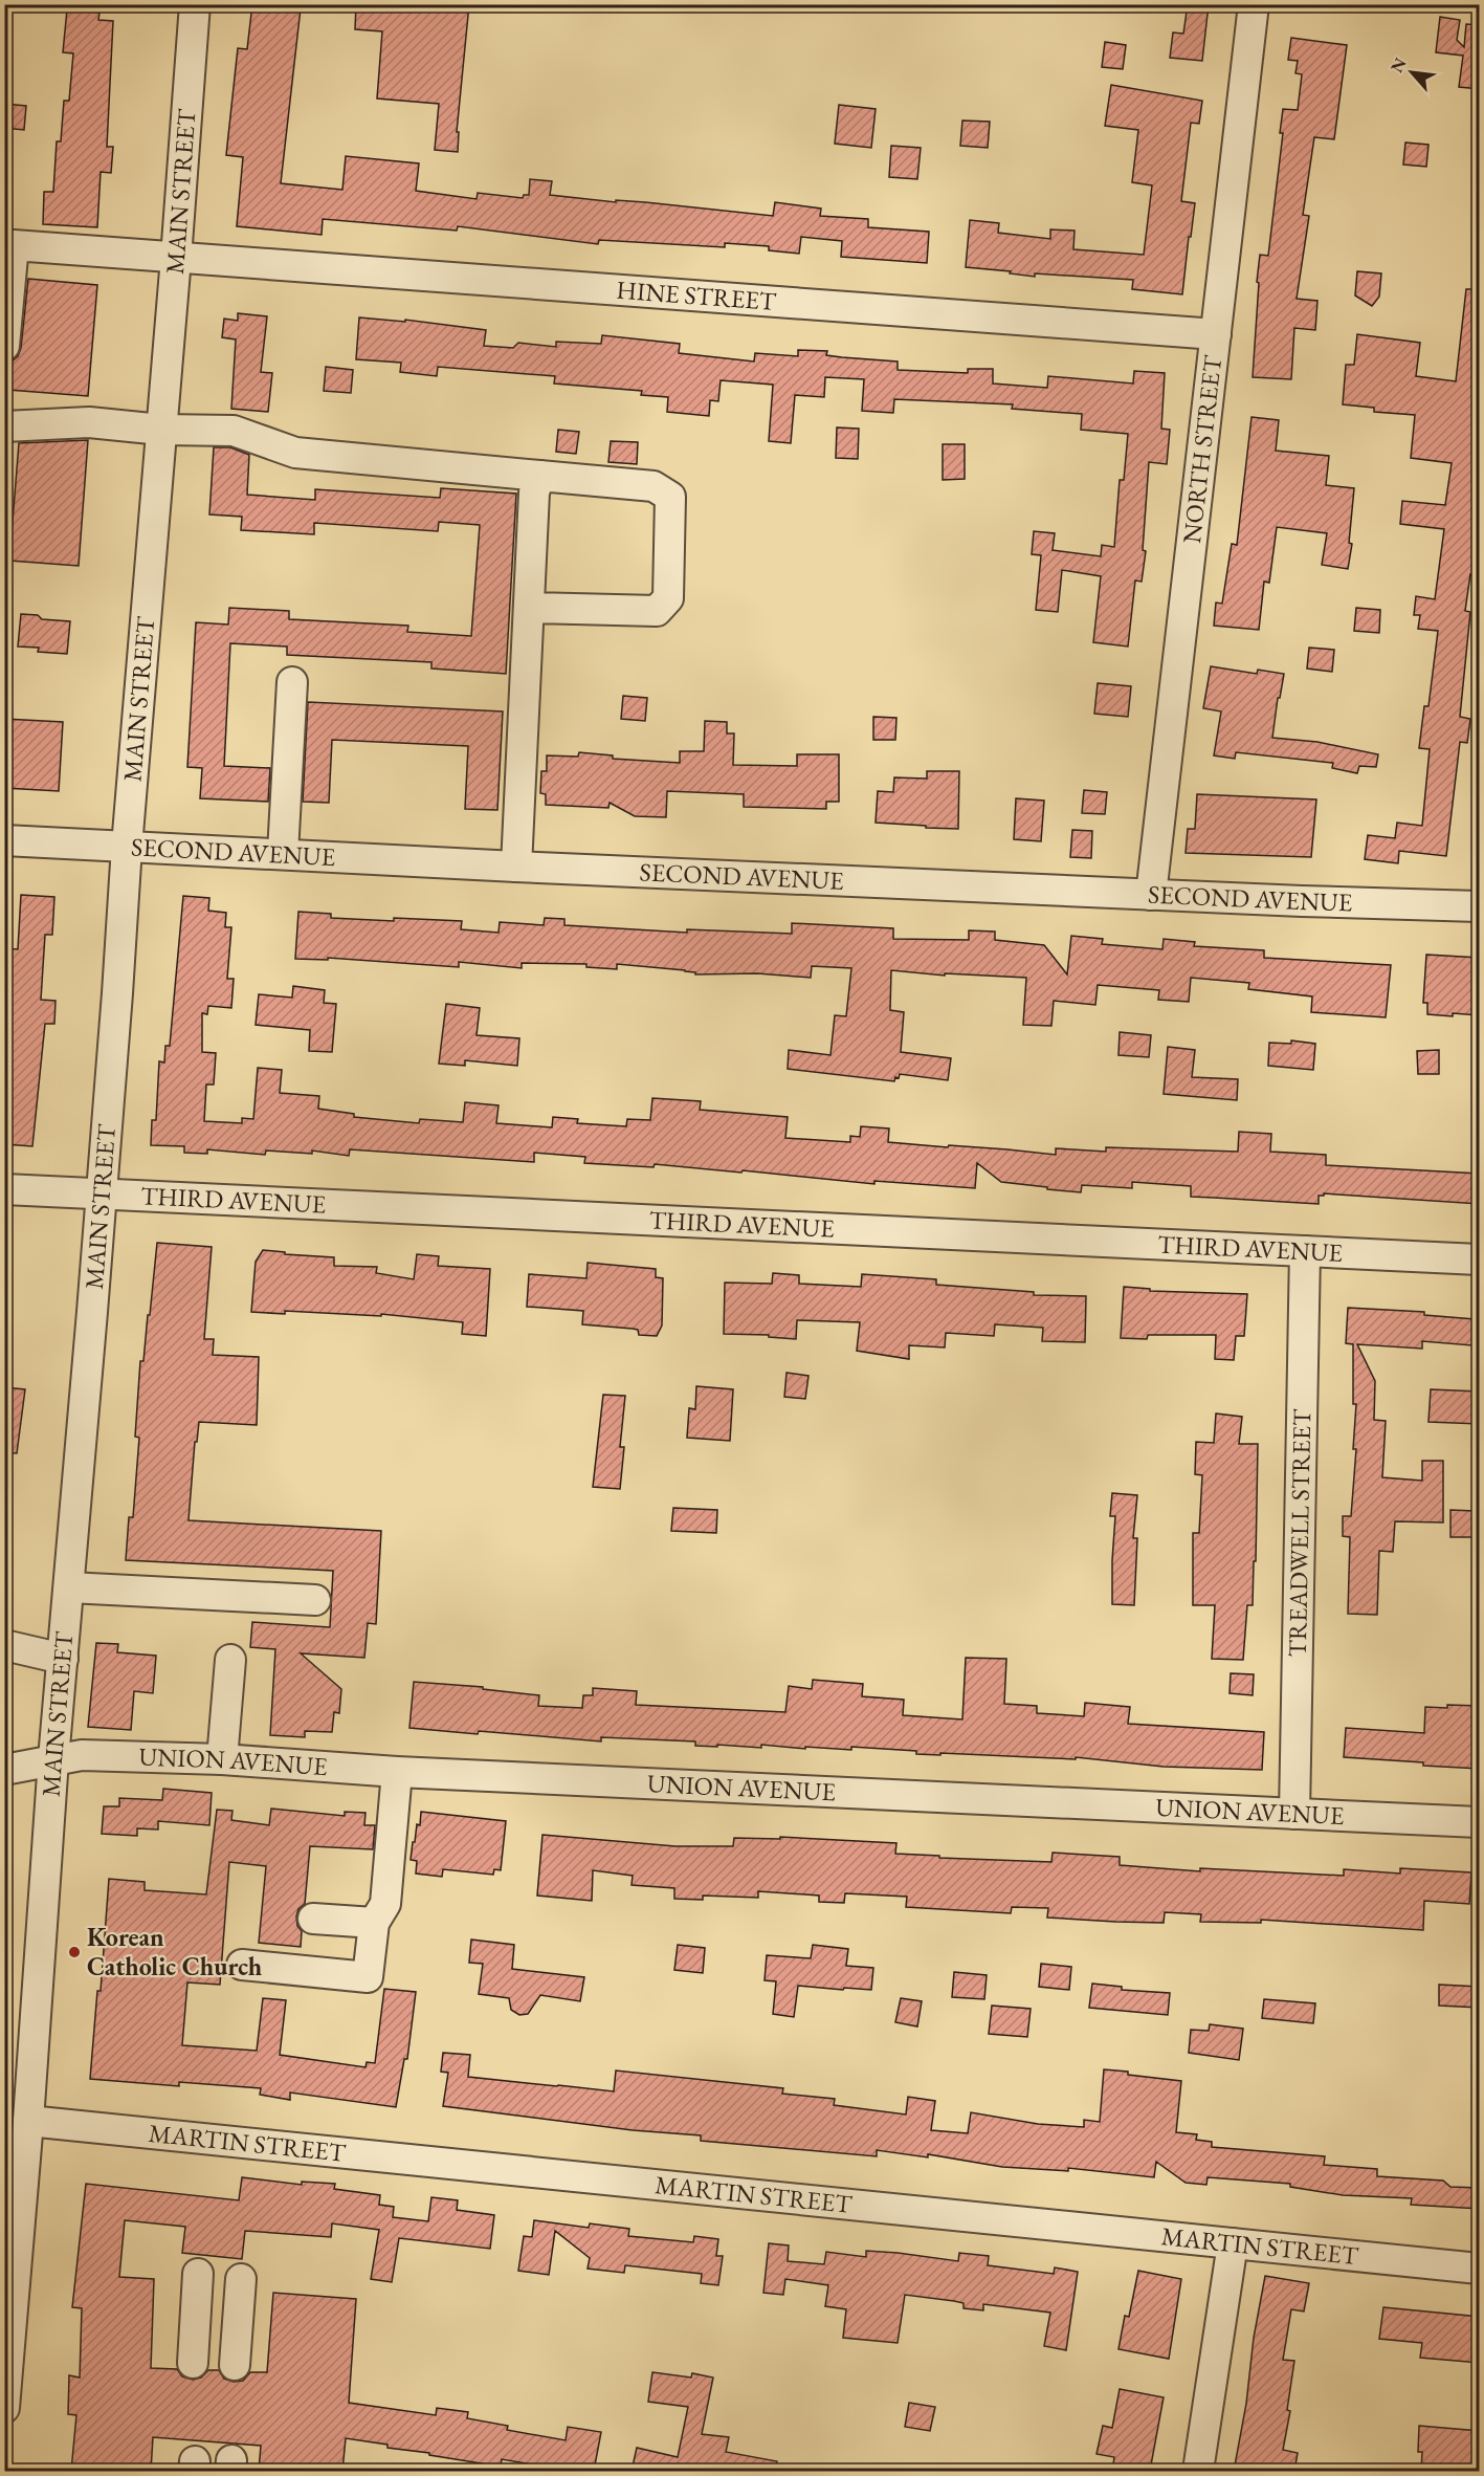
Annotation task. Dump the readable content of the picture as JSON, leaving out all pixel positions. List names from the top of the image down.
{
  "streets": {
    "street": [
      "MAIN STREET",
      "HINE STREET",
      "NORTH STREET",
      "SECOND AVENUE",
      "THIRD AVENUE",
      "TREADWELL STREET",
      "UNION AVENUE",
      "MARTIN STREET"
    ]
  },
  "crossings": [
    ["MAIN STREET", "HINE STREET"],
    ["MAIN STREET", "SECOND AVENUE"],
    ["MAIN STREET", "THIRD AVENUE"],
    ["MAIN STREET", "UNION AVENUE"],
    ["MAIN STREET", "MARTIN STREET"],
    ["HINE STREET", "NORTH STREET"],
    ["NORTH STREET", "SECOND AVENUE"],
    ["THIRD AVENUE", "TREADWELL STREET"],
    ["TREADWELL STREET", "UNION AVENUE"]
  ],
  "places": ["Korean Catholic Church"],
  "north": "top left"
}
